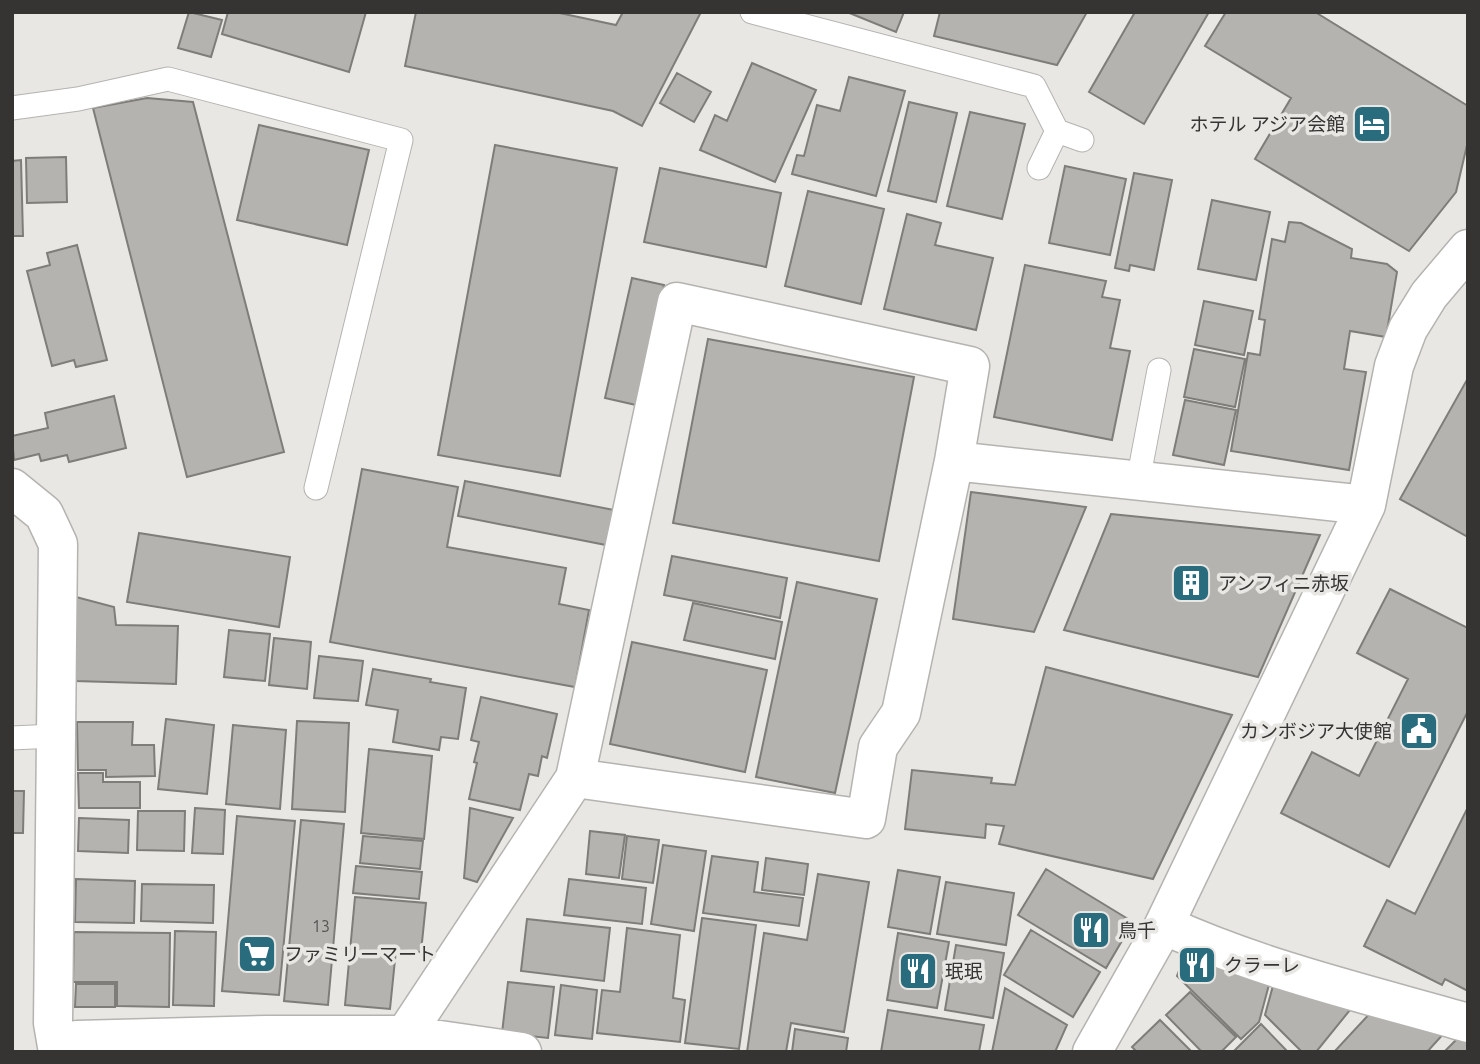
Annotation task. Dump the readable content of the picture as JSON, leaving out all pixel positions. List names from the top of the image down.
{
  "places": {
    "hotel": ["ホテル アジア会館"],
    "building": ["アンフィニ赤坂"],
    "public building": ["カンボジア大使館"],
    "restaurant": ["鳥千", "クラーレ", "珉珉"],
    "supermarket": ["ファミリーマート"]
  },
  "house_numbers": ["13"]
}
